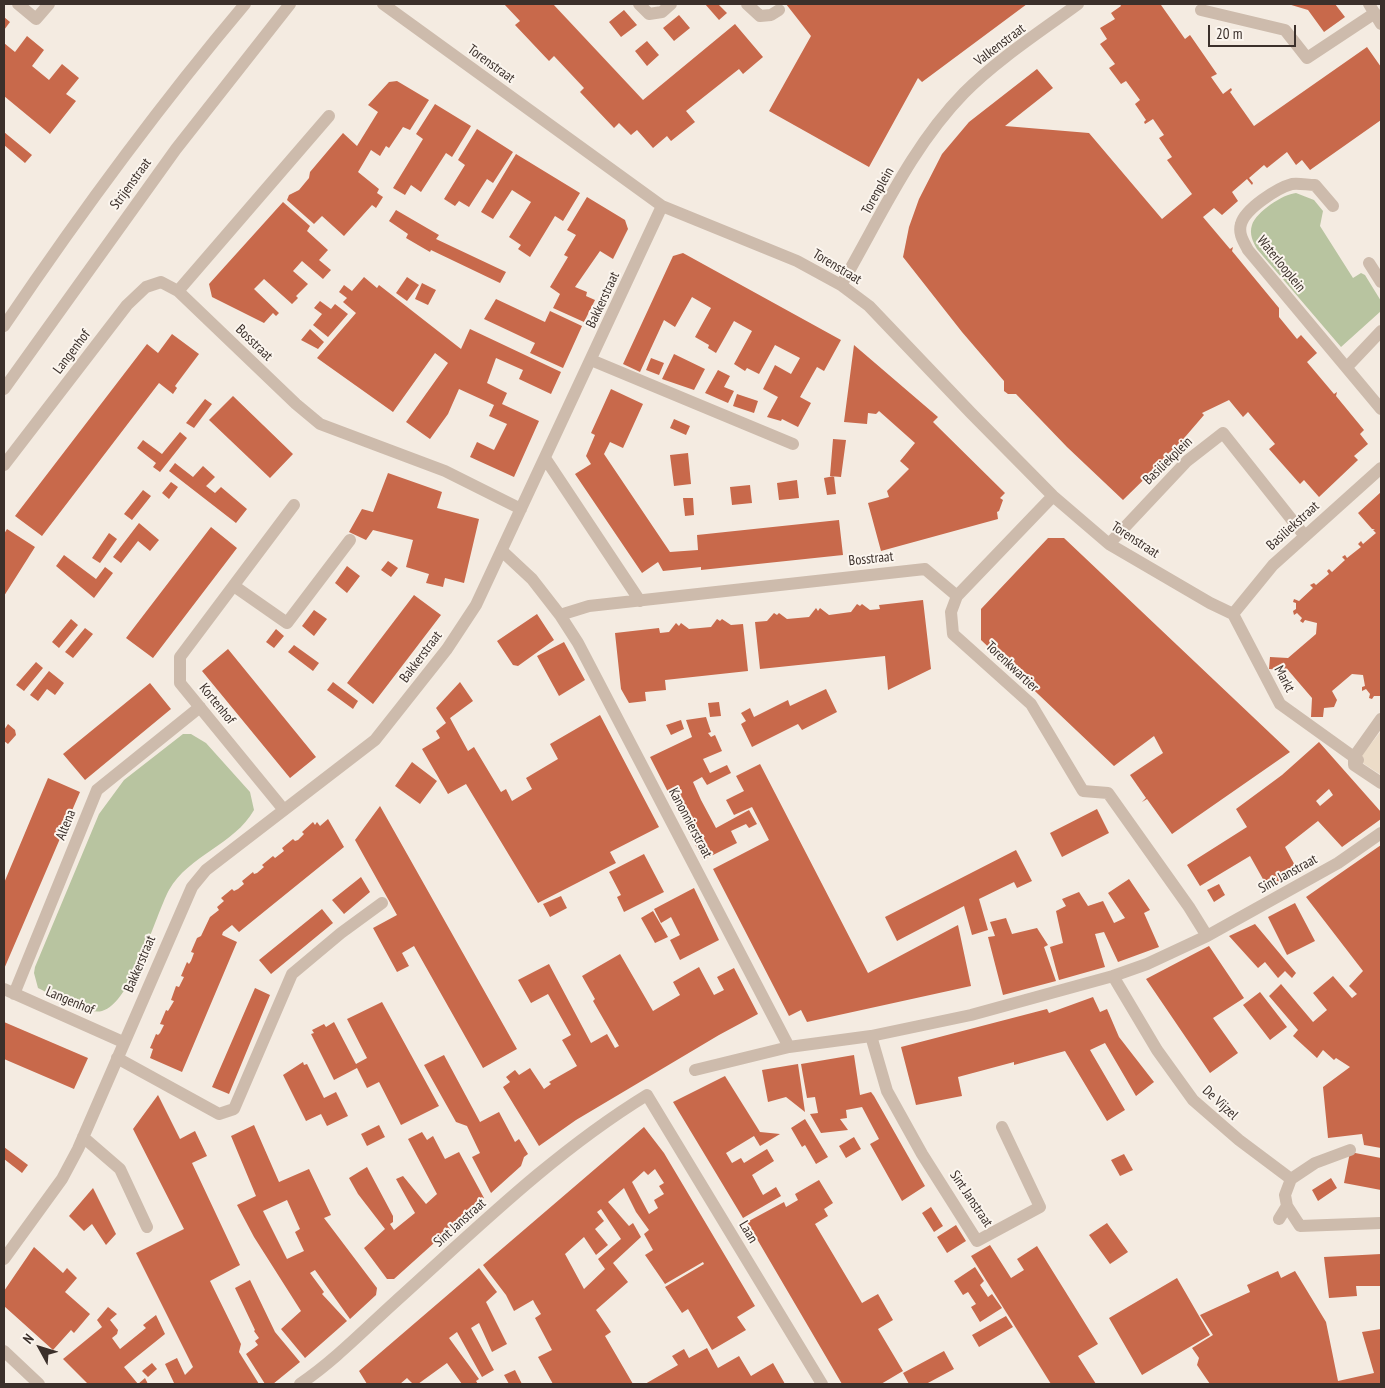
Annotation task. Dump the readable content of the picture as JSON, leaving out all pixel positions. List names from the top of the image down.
{
  "streets": {
    "street": [
      "Valkenstraat",
      "Torenstraat",
      "Strijenstraat",
      "Torenplein",
      "Waterlooplein",
      "Bakkerstraat",
      "Bosstraat",
      "Langenhof",
      "Basiliekplein",
      "Basiliekstraat",
      "Torenkwartier",
      "Markt",
      "Kortenhof",
      "Kanonnierstraat",
      "Altena",
      "Sint Janstraat",
      "De Vijzel",
      "Laan"
    ]
  },
  "crossings": [
    ["Valkenstraat", "Torenplein"],
    ["Torenstraat", "Torenplein"],
    ["Torenstraat", "Bakkerstraat"],
    ["Torenstraat", "Basiliekplein"],
    ["Torenstraat", "Basiliekstraat"],
    ["Torenstraat", "Markt"],
    ["Bakkerstraat", "Bosstraat"],
    ["Bakkerstraat", "Langenhof"],
    ["Bakkerstraat", "Kortenhof"],
    ["Bosstraat", "Langenhof"],
    ["Bosstraat", "Torenkwartier"],
    ["Bosstraat", "Kanonnierstraat"],
    ["Langenhof", "Altena"],
    ["Basiliekplein", "Basiliekstraat"],
    ["Basiliekstraat", "Markt"],
    ["Torenkwartier", "Sint Janstraat"],
    ["Kortenhof", "Altena"],
    ["Kanonnierstraat", "Sint Janstraat"],
    ["Sint Janstraat", "De Vijzel"],
    ["Sint Janstraat", "Laan"]
  ],
  "scale_bar": "20 m",
  "north": "top left"
}
